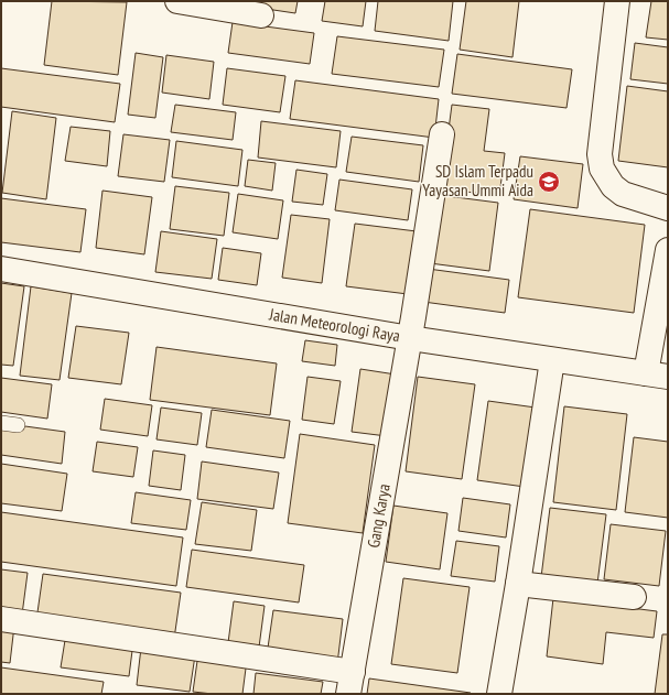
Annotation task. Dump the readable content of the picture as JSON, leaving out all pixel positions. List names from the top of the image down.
{
  "streets": {
    "street": ["Jalan Meteorologi Raya", "Gang Karya"]
  },
  "crossings": [
    ["Jalan Meteorologi Raya", "Gang Karya"]
  ],
  "places": {
    "school or university": ["SD Islam Terpadu Yayasan Ummi Aida"]
  }
}
